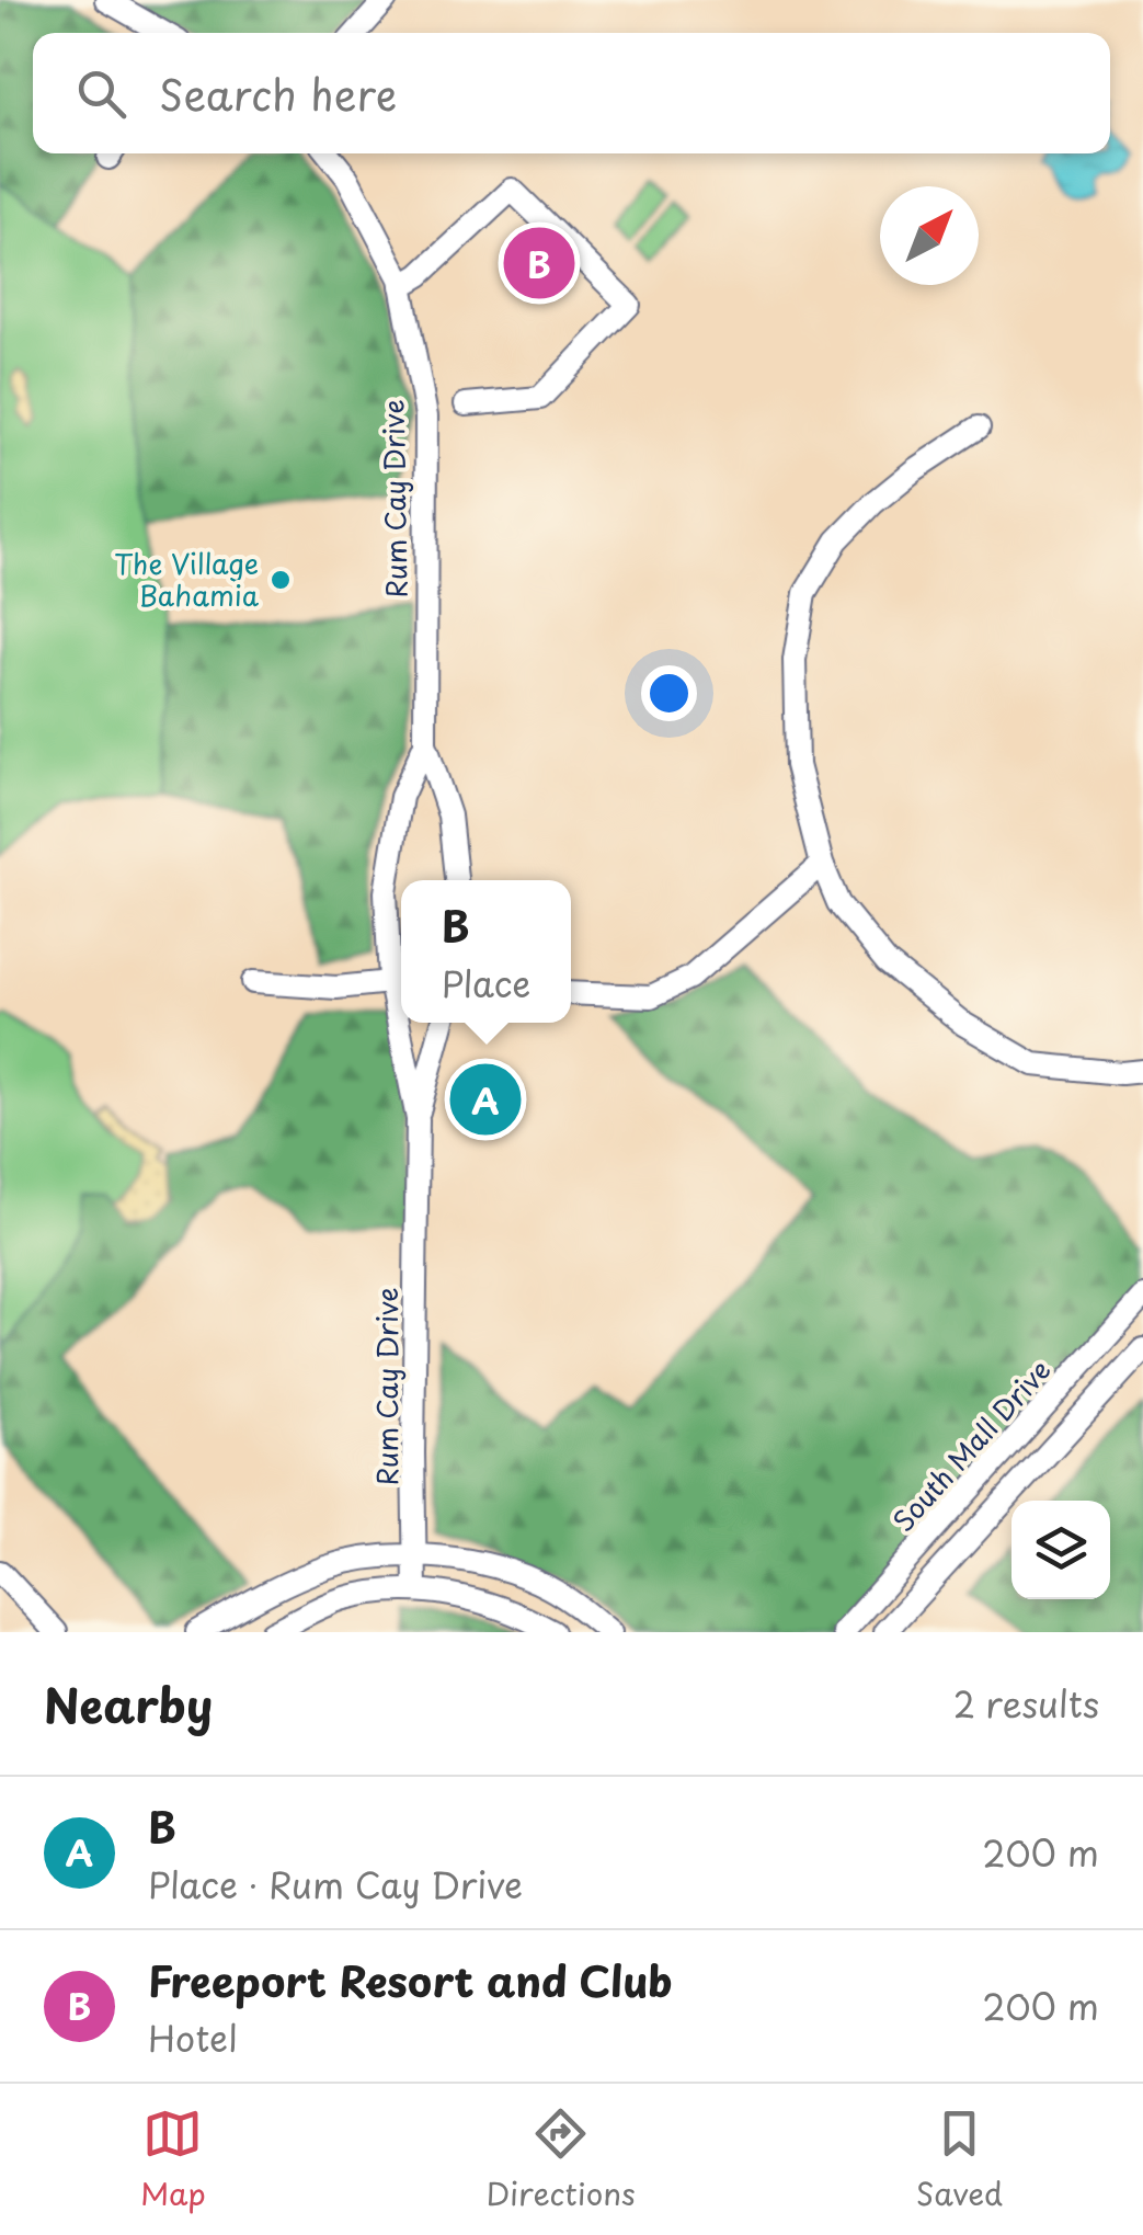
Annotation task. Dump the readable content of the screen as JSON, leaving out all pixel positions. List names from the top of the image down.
{
  "streets": {
    "street": ["Rum Cay Drive", "South Mall Drive"]
  },
  "places": ["The Village Bahamia"],
  "north": "top right",
  "page": {
    "search": "Search here",
    "pins": ["B", "A"],
    "popup": ["B", "Place"],
    "heading": ["Nearby", "2 results"],
    "list": [
      {
        "mark": "A",
        "name": "B",
        "note": "Place · Rum Cay Drive",
        "value": "200 m"
      },
      {
        "mark": "B",
        "name": "Freeport Resort and Club",
        "note": "Hotel",
        "value": "200 m"
      }
    ],
    "nav": ["Map", "Directions", "Saved"]
  }
}
